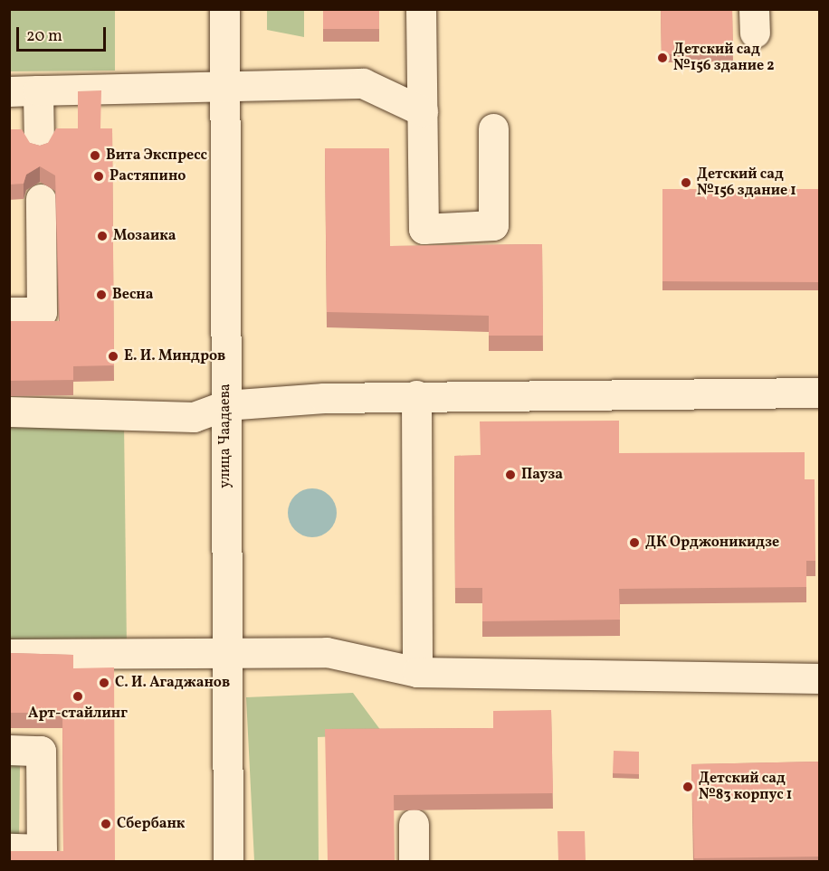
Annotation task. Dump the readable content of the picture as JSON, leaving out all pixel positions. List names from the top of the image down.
{
  "streets": {
    "street": ["улица Чаадаева"]
  },
  "places": [
    "Детский сад №156 здание 2",
    "Вита Экспресс",
    "Растяпино",
    "Детский сад №156 здание 1",
    "Мозаика",
    "Весна",
    "Е. И. Миндров",
    "Пауза",
    "ДК Орджоникидзе",
    "С. И. Агаджанов",
    "Арт-стайлинг",
    "Детский сад №83 корпус 1",
    "Сбербанк"
  ],
  "scale_bar": "20 m"
}
